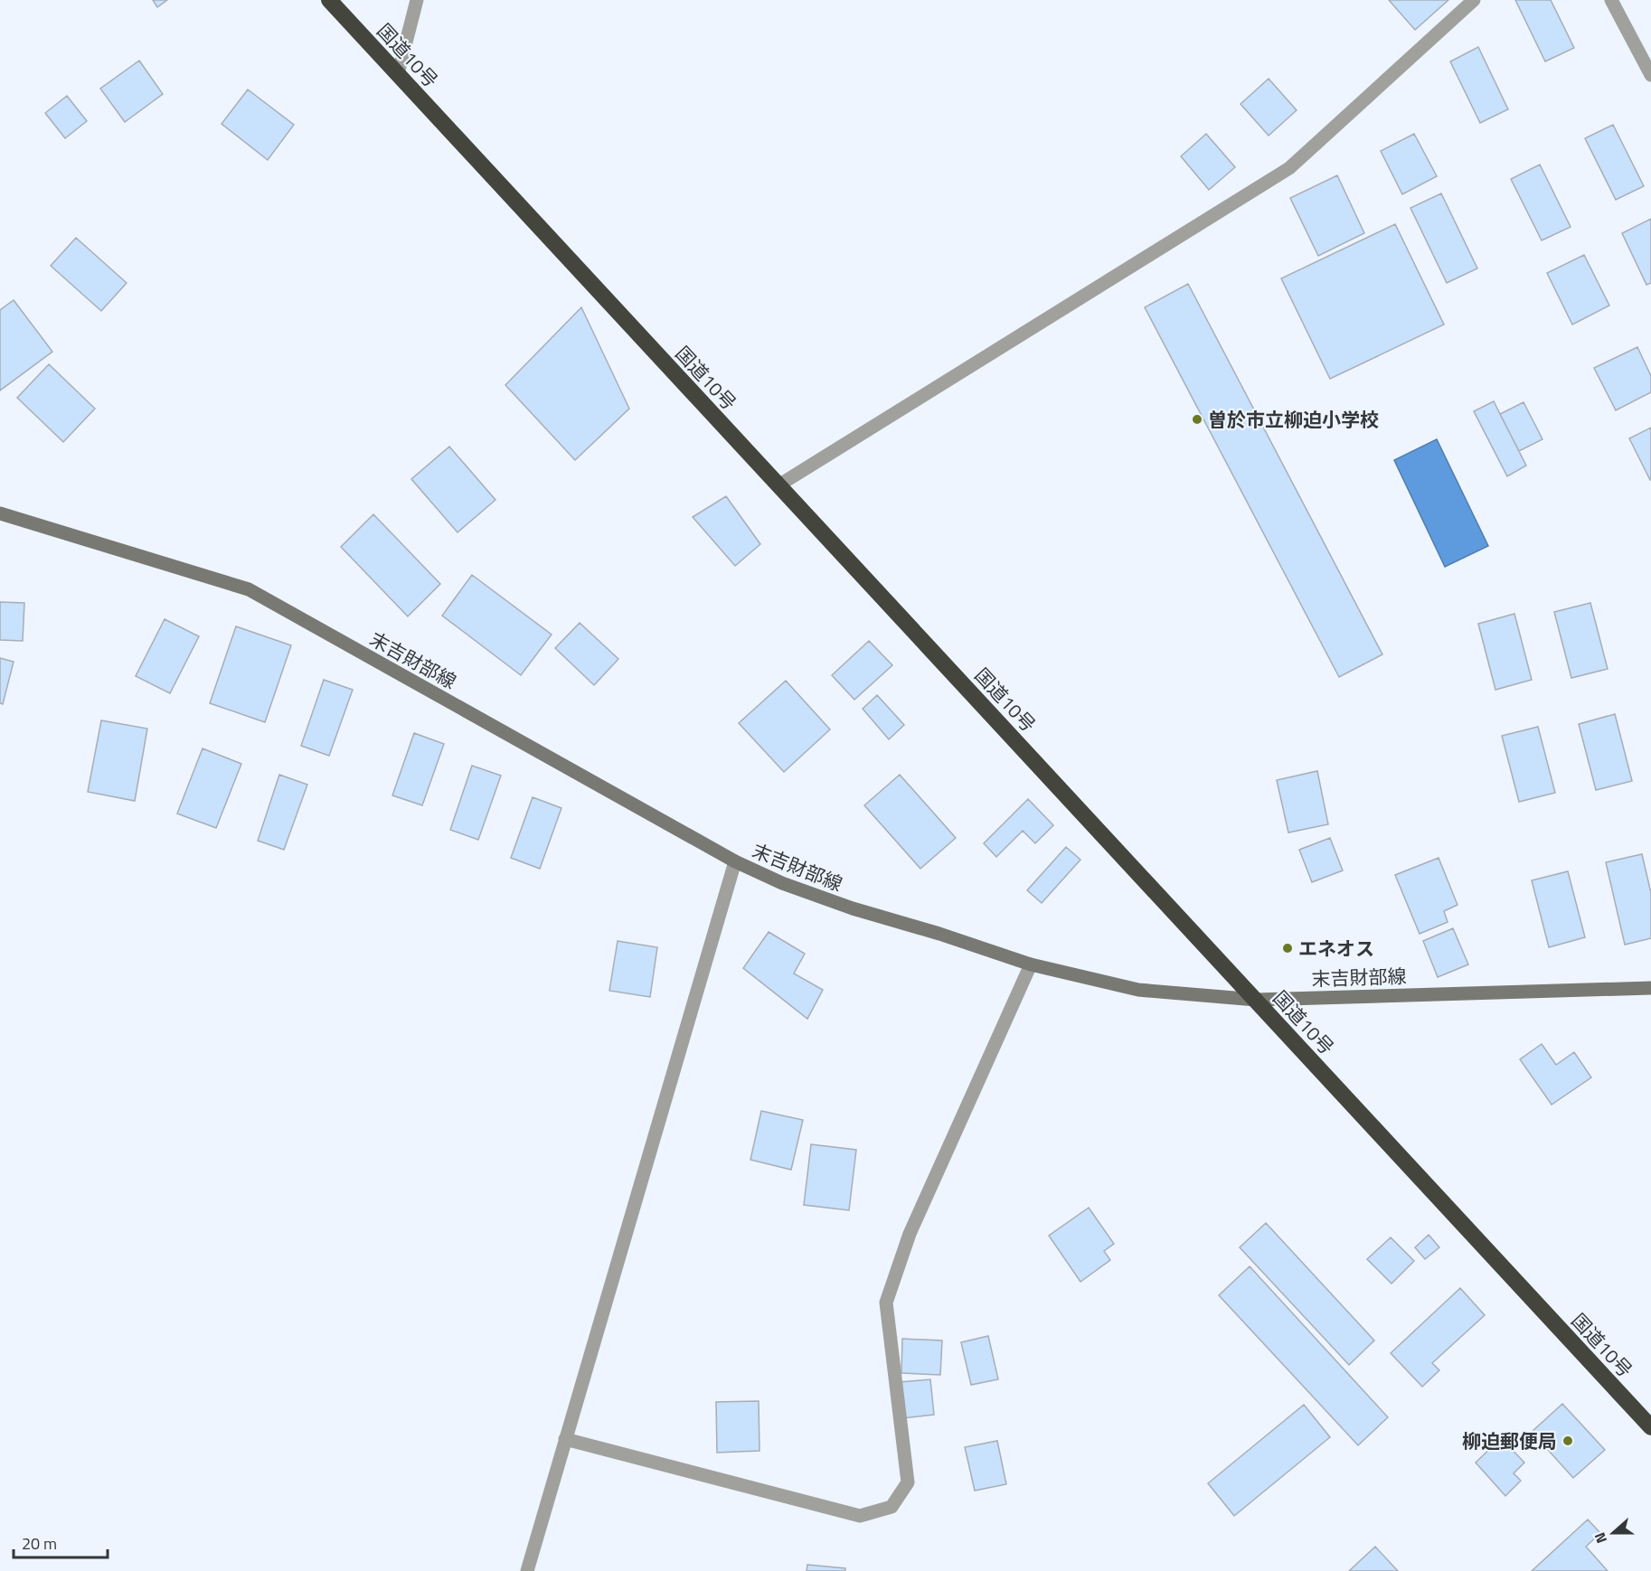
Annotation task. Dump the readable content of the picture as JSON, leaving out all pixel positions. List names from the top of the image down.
{
  "streets": {
    "highway": ["国道10号"],
    "main road": ["末吉財部線"]
  },
  "crossings": [
    ["国道10号", "末吉財部線"]
  ],
  "places": ["曽於市立柳迫小学校", "エネオス", "柳迫郵便局"],
  "scale_bar": "20 m",
  "north": "left"
}
